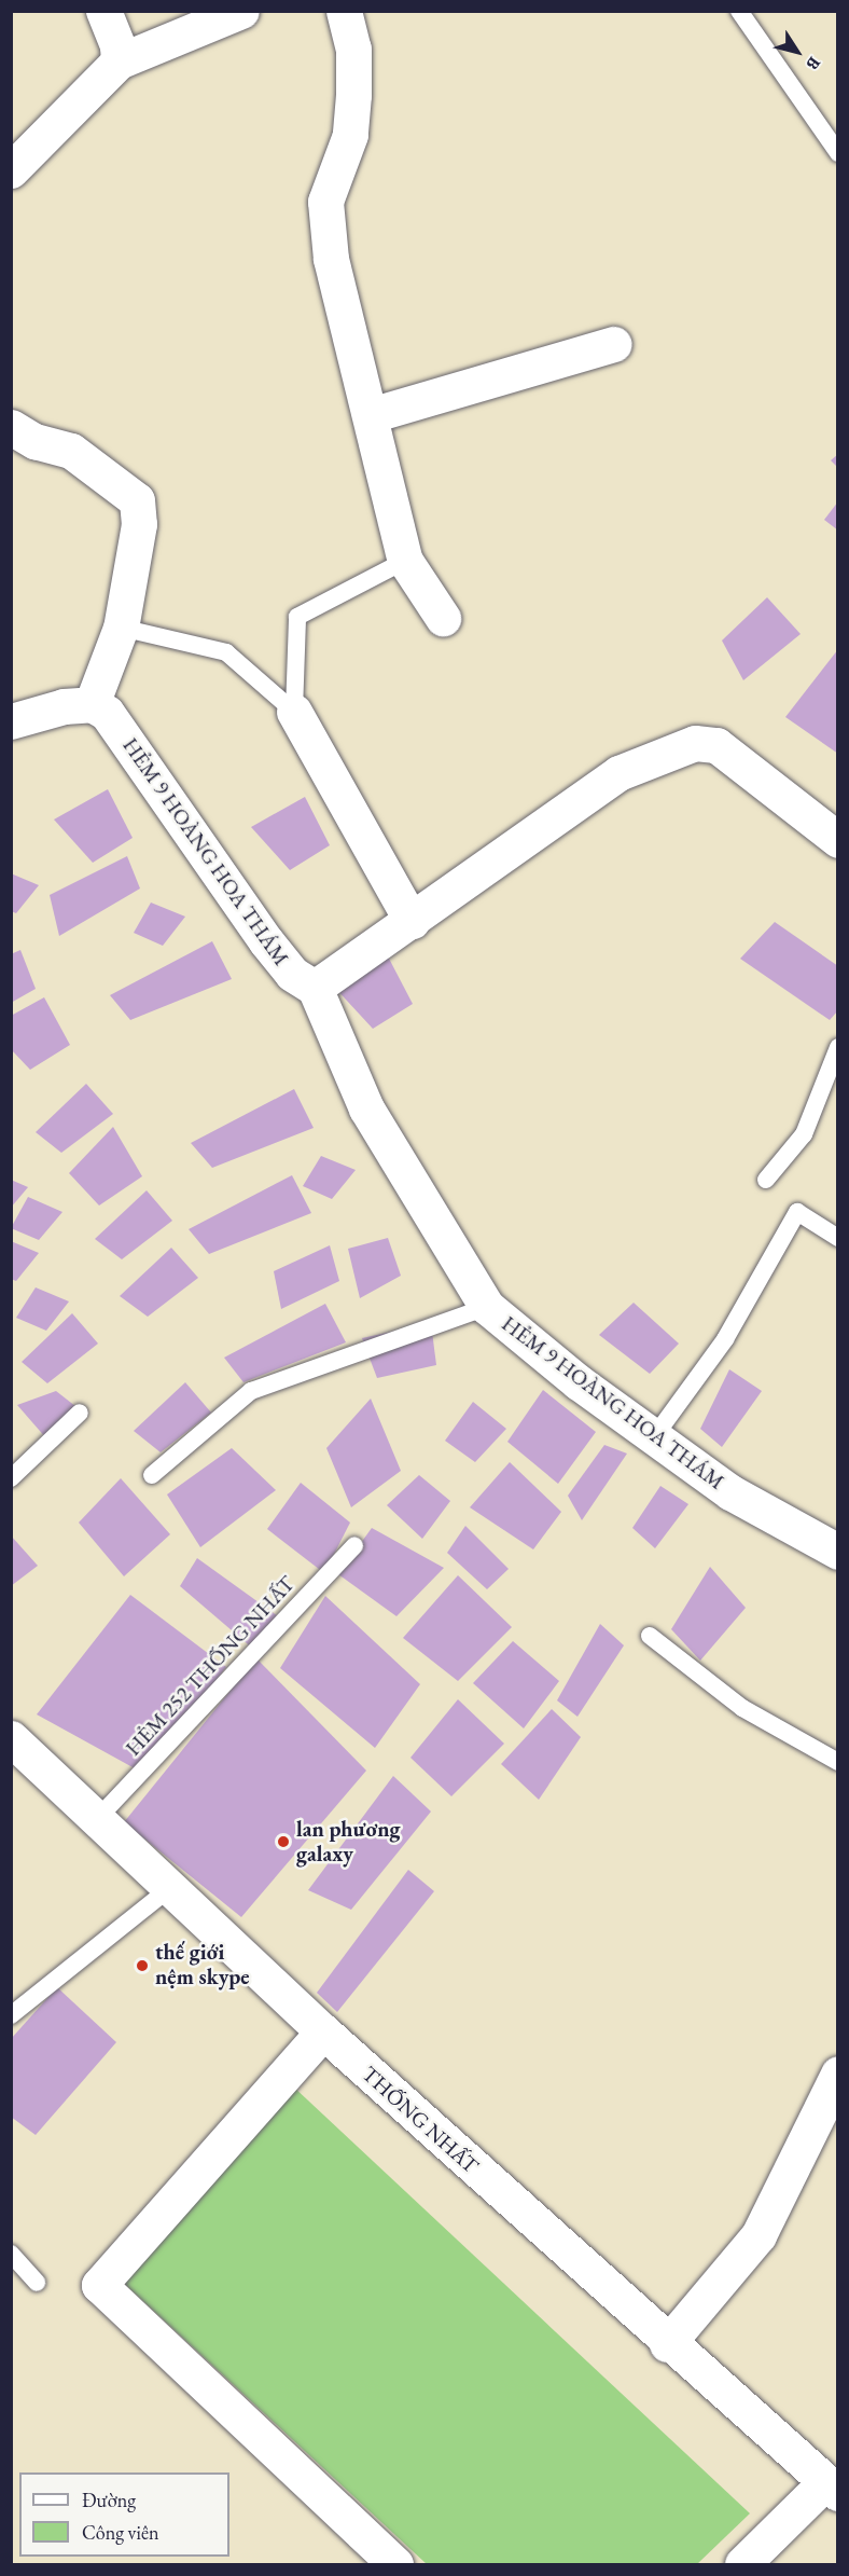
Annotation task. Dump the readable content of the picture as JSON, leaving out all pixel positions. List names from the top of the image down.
{
  "streets": {
    "street": ["HẺM 9 HOÀNG HOA THÁM", "THỐNG NHẤT"],
    "lane": ["HẺM 252 THỐNG NHẤT"]
  },
  "crossings": [
    ["HẺM 252 THỐNG NHẤT", "THỐNG NHẤT"]
  ],
  "places": ["lan phương galaxy", "thế giới nệm skype"],
  "legend": ["Đường", "Công viên"],
  "north": "bottom right"
}
